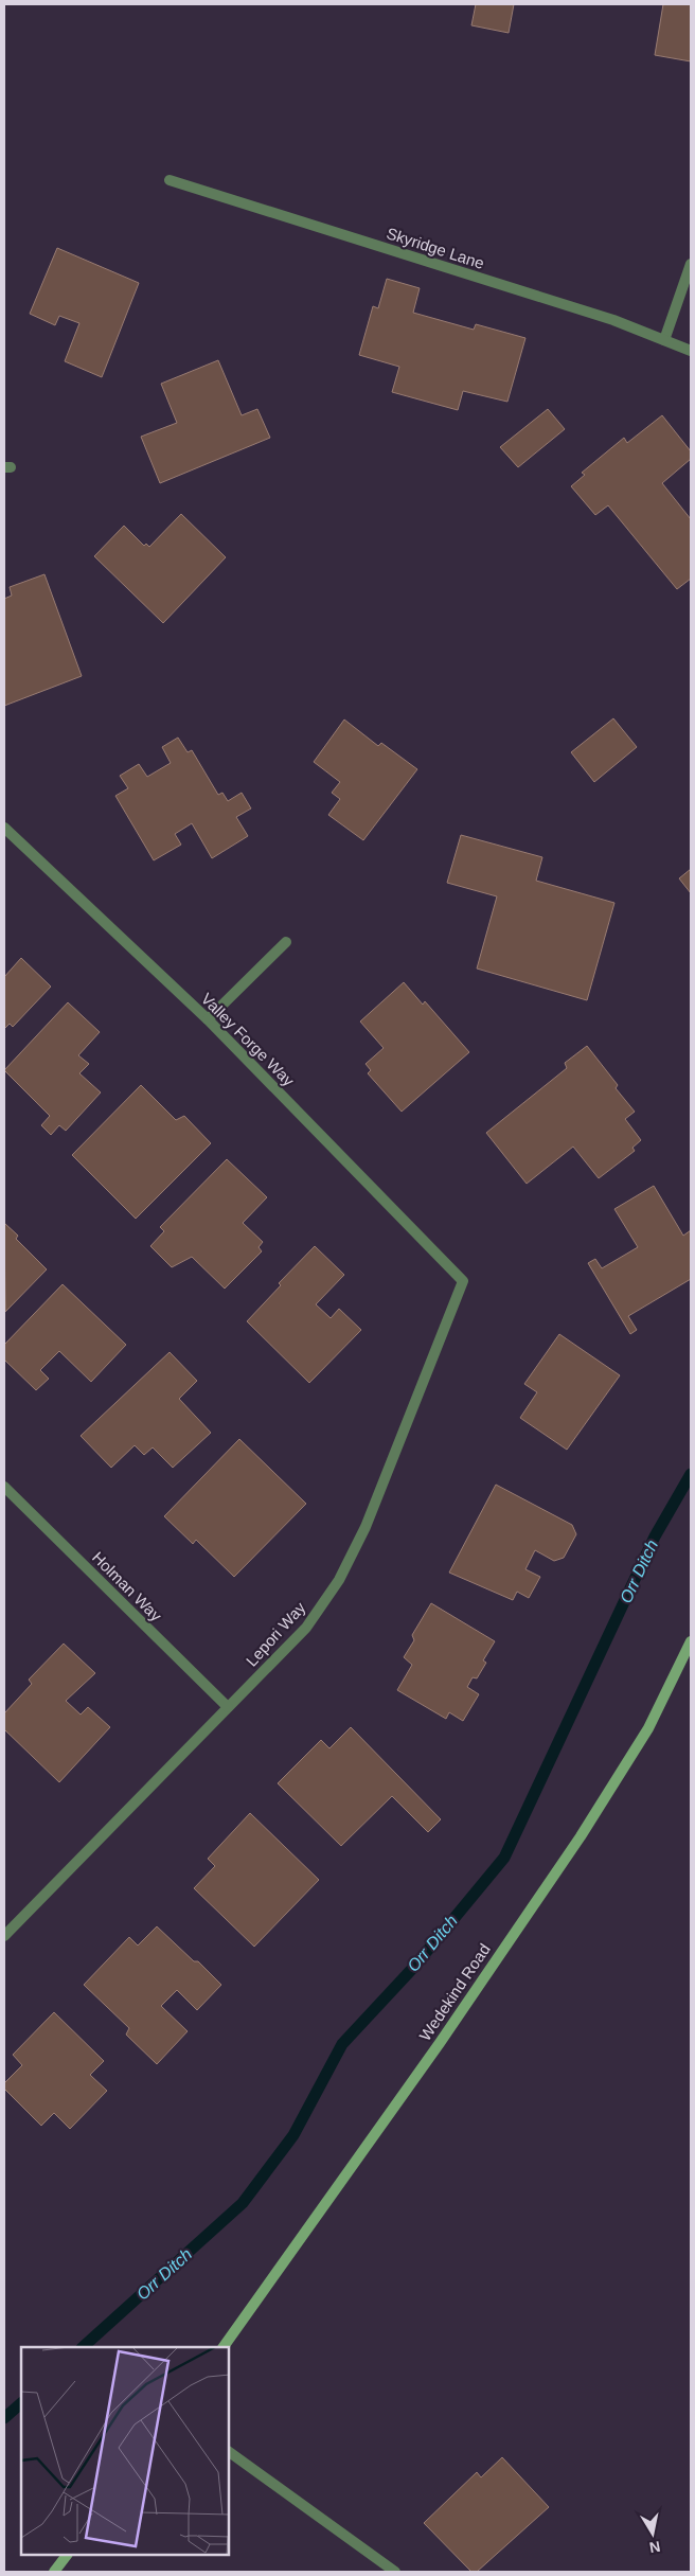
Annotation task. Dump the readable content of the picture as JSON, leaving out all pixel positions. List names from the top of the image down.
{
  "streets": {
    "street": [
      "Skyridge Lane",
      "Valley Forge Way",
      "Holman Way",
      "Lepori Way",
      "Wedekind Road"
    ]
  },
  "crossings": [
    ["Valley Forge Way", "Lepori Way"],
    ["Holman Way", "Lepori Way"]
  ],
  "water": ["Orr Ditch"],
  "north": "bottom"
}
